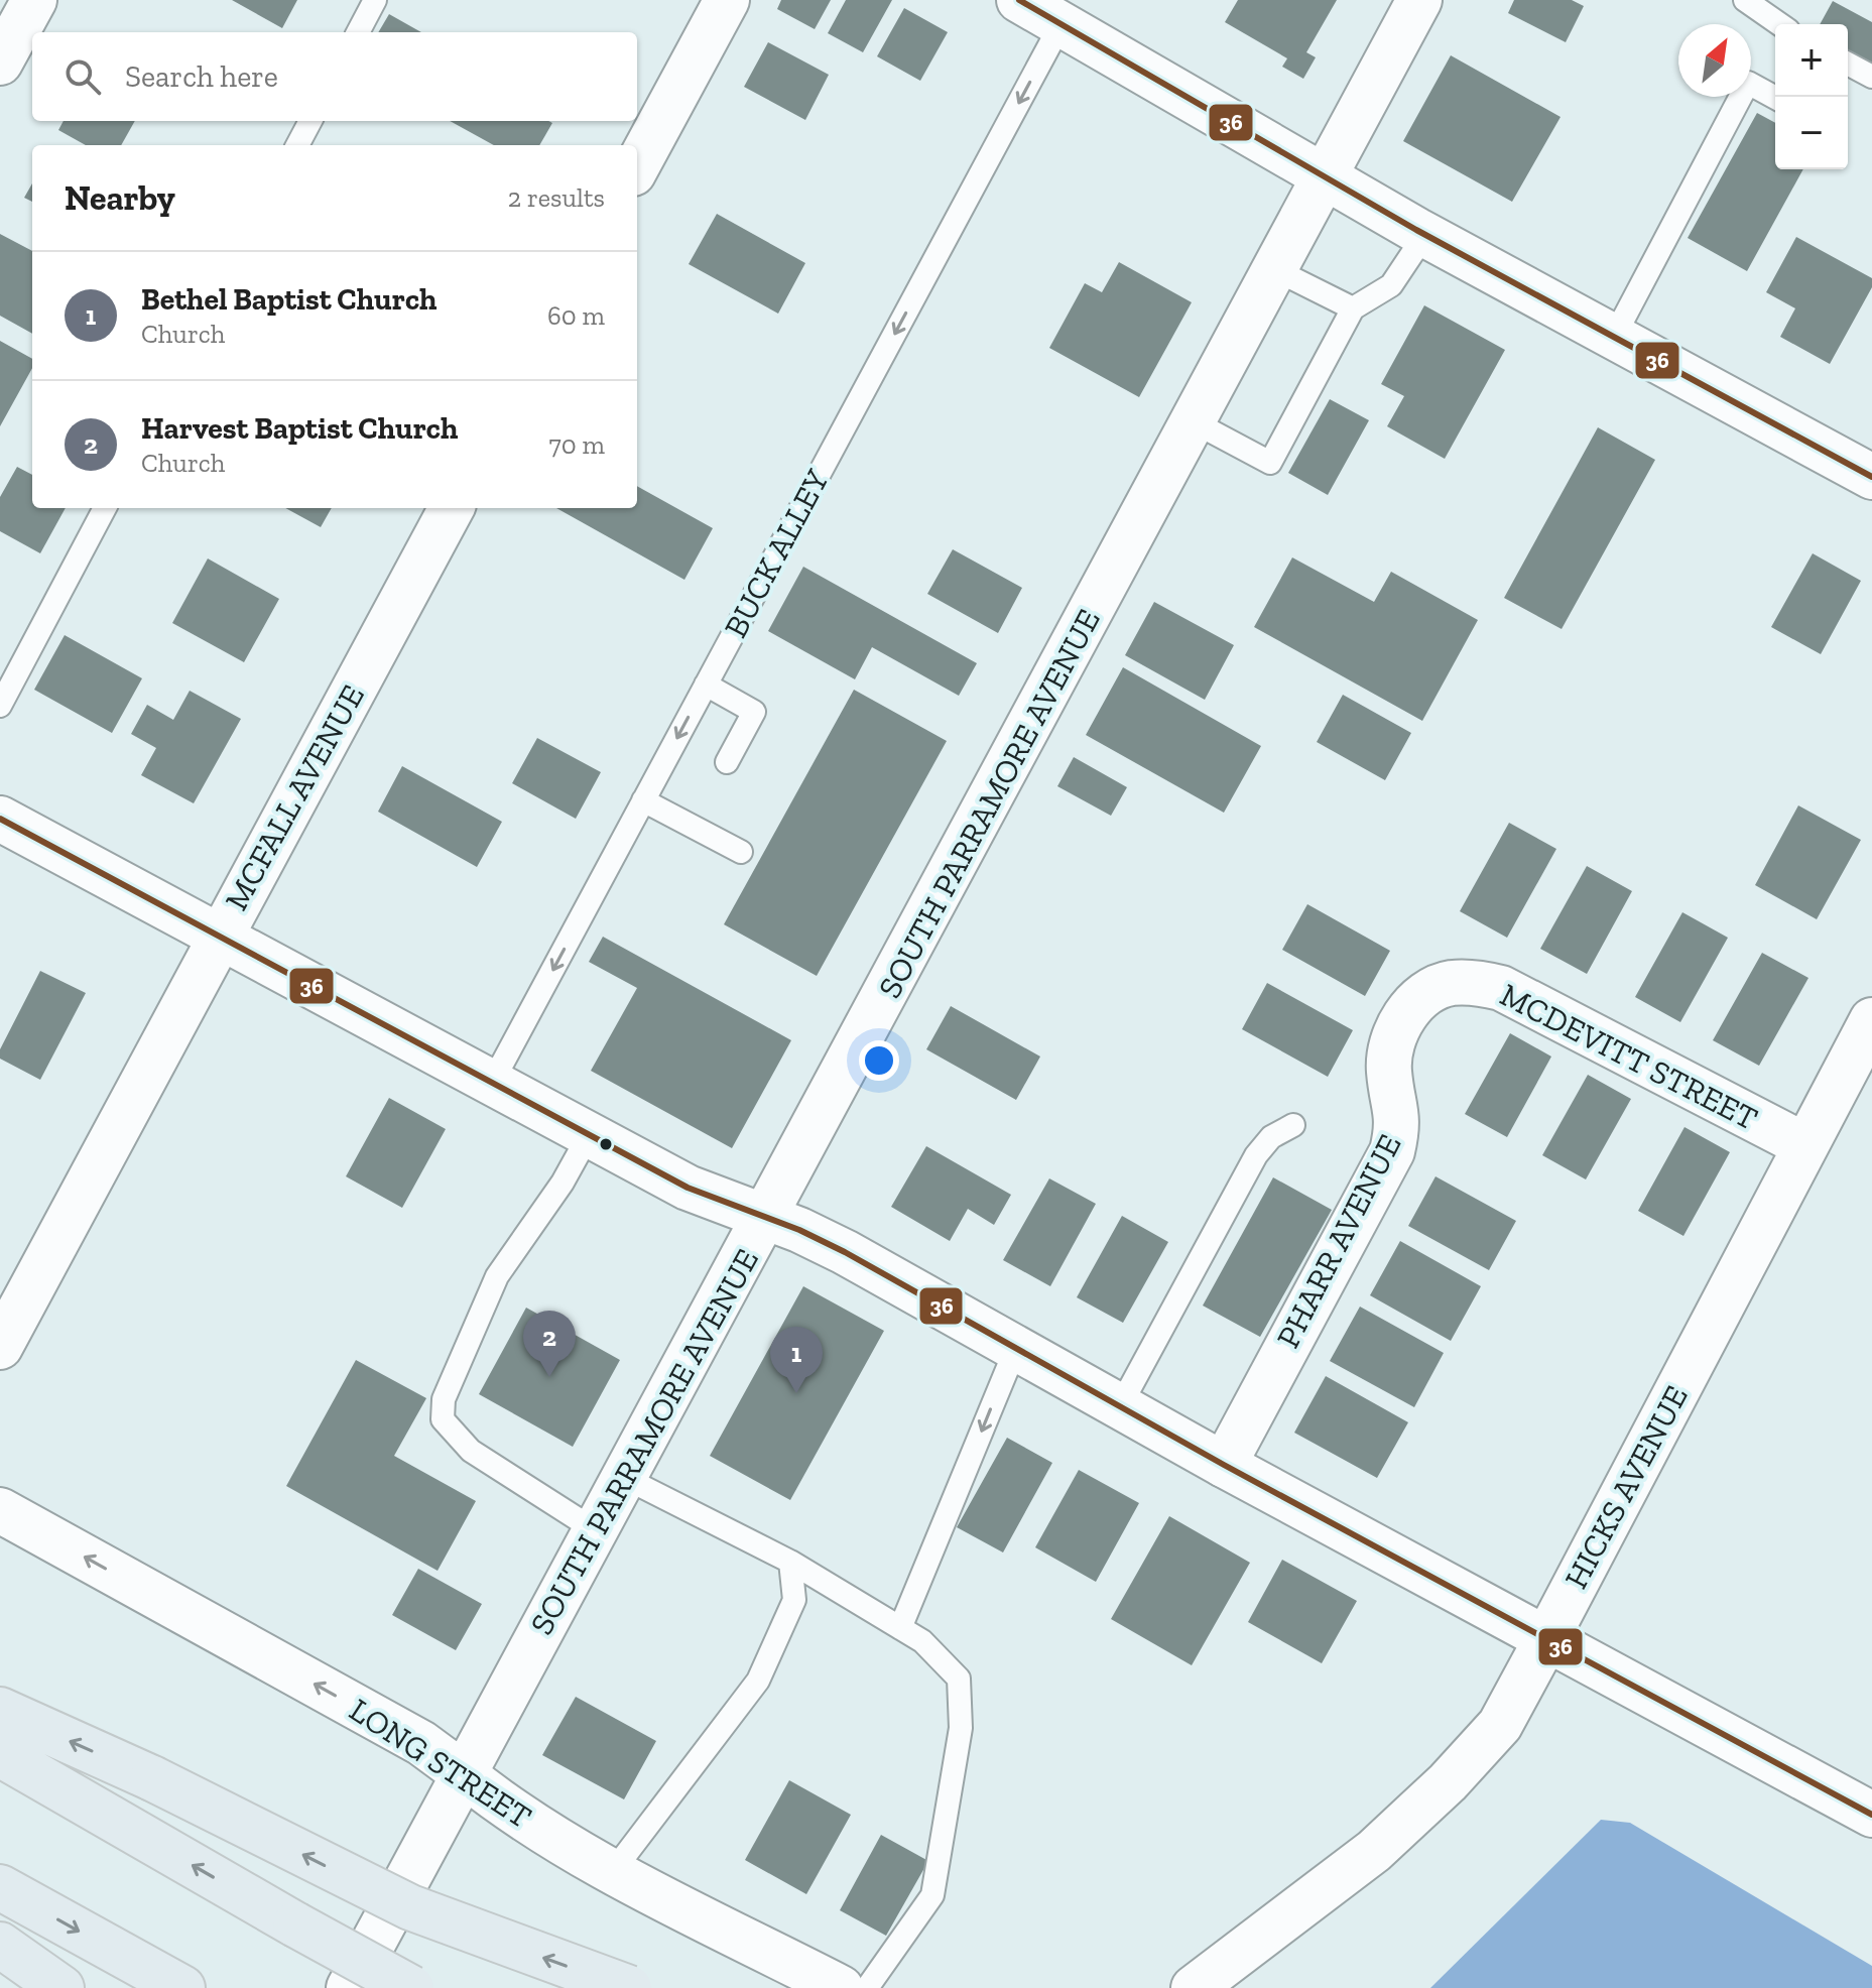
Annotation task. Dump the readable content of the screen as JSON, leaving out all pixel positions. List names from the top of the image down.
{
  "streets": {
    "street": [
      "MCFALL AVENUE",
      "SOUTH PARRAMORE AVENUE",
      "MCDEVITT STREET",
      "PHARR AVENUE",
      "HICKS AVENUE",
      "LONG STREET"
    ],
    "lane": ["BUCK ALLEY"]
  },
  "crossings": [
    ["SOUTH PARRAMORE AVENUE", "LONG STREET"],
    ["MCDEVITT STREET", "PHARR AVENUE"],
    ["MCDEVITT STREET", "HICKS AVENUE"]
  ],
  "one_way": ["BUCK ALLEY", "LONG STREET"],
  "lines": ["transit line 36"],
  "north": "top right",
  "page": {
    "map_buttons": ["+", "−"],
    "search": "Search here",
    "heading": ["Nearby", "2 results"],
    "list": [
      {
        "mark": "1",
        "name": "Bethel Baptist Church",
        "note": "Church",
        "value": "60 m"
      },
      {
        "mark": "2",
        "name": "Harvest Baptist Church",
        "note": "Church",
        "value": "70 m"
      }
    ],
    "pins": ["2", "1"]
  }
}
